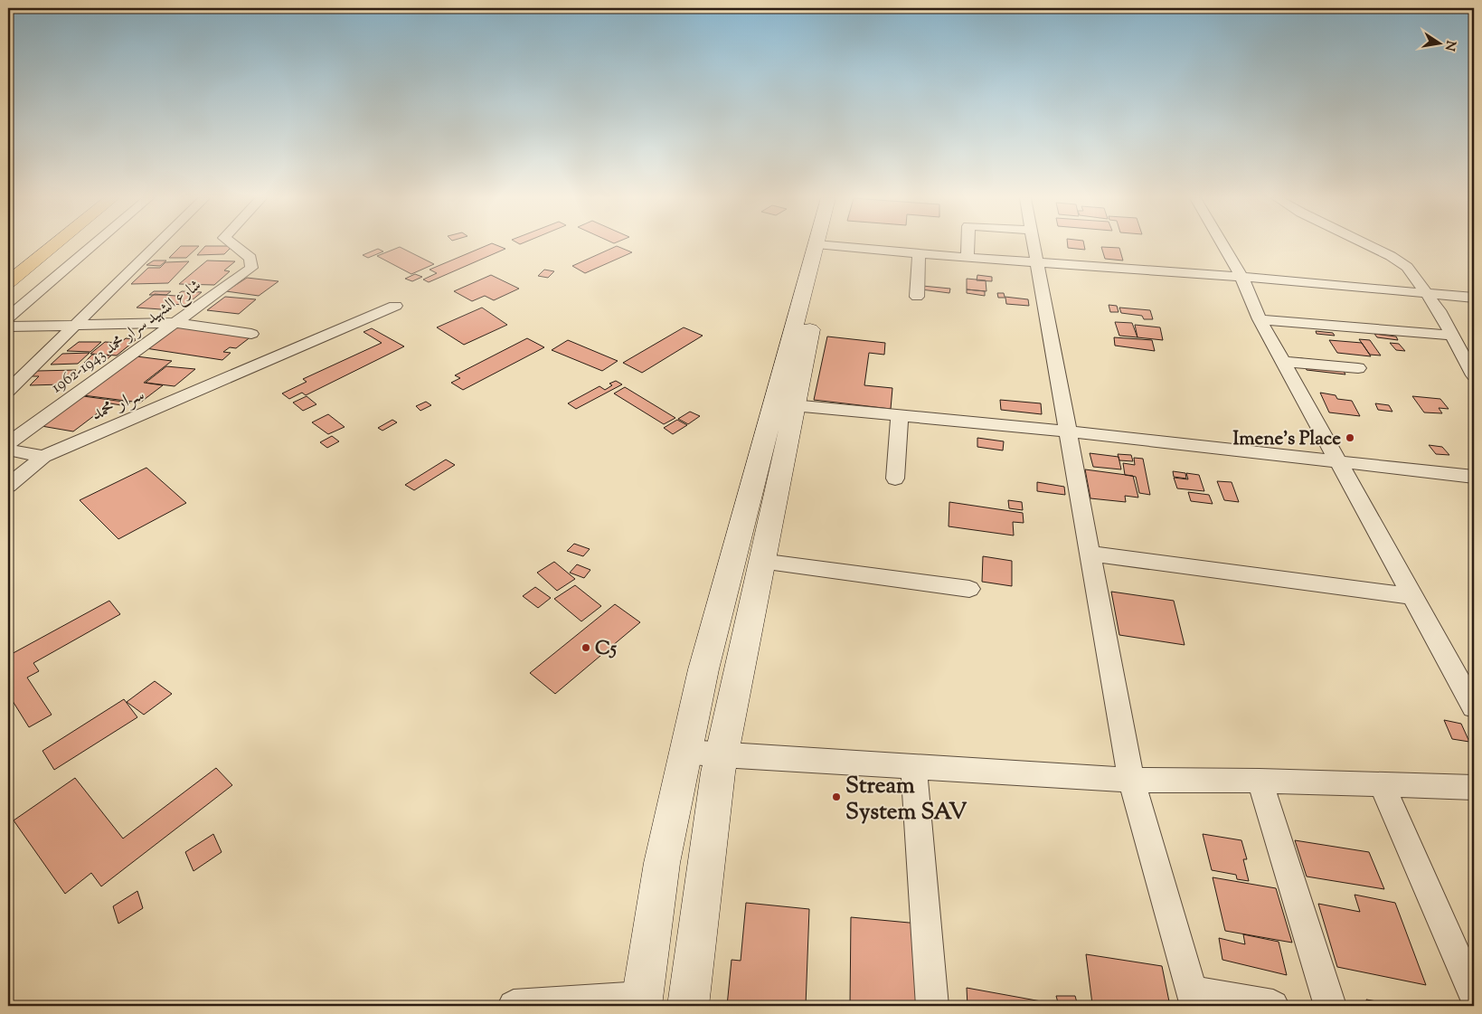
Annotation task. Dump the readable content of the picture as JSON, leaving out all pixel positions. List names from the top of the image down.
{
  "streets": {
    "street": ["شارع الشهيد سرار محمد 1943-1962", "سرار محمد"]
  },
  "places": ["Imene's Place", "C5", "Stream System SAV"],
  "north": "right"
}
